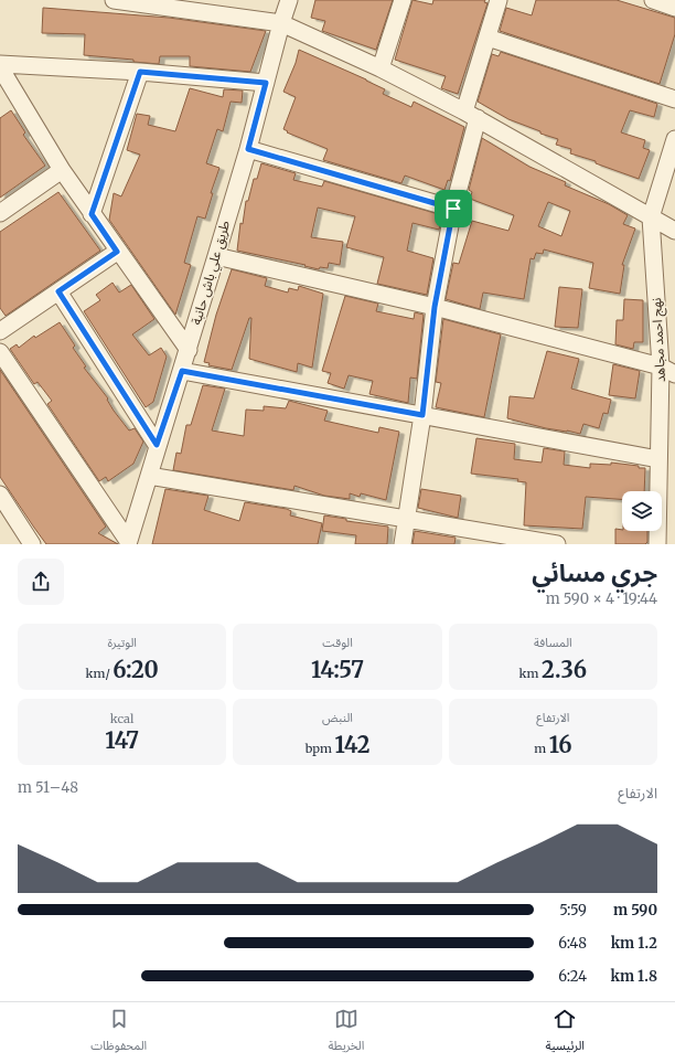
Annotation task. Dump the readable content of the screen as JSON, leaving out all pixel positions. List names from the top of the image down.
{
  "streets": {
    "street": ["طريق علي باش حانبة", "نهج احمد مجاهد"]
  },
  "page": {
    "heading": ["جري مسائي", "19:44 · 4 × 590 m"],
    "stats": [
      ["المسافة", "2.36 km"],
      ["الوقت", "14:57"],
      ["الوتيرة", "6:20 /km"],
      ["الارتفاع", "16 m"],
      ["النبض", "142 bpm"],
      ["kcal", "147"]
    ],
    "chart": ["الارتفاع", "48–51 m"],
    "list": [
      {
        "name": "590 m",
        "note": "5:59"
      },
      {
        "name": "1.2 km",
        "note": "6:48"
      },
      {
        "name": "1.8 km",
        "note": "6:24"
      }
    ],
    "tabs": ["الرئيسية", "الخريطة", "المحفوظات"]
  }
}
